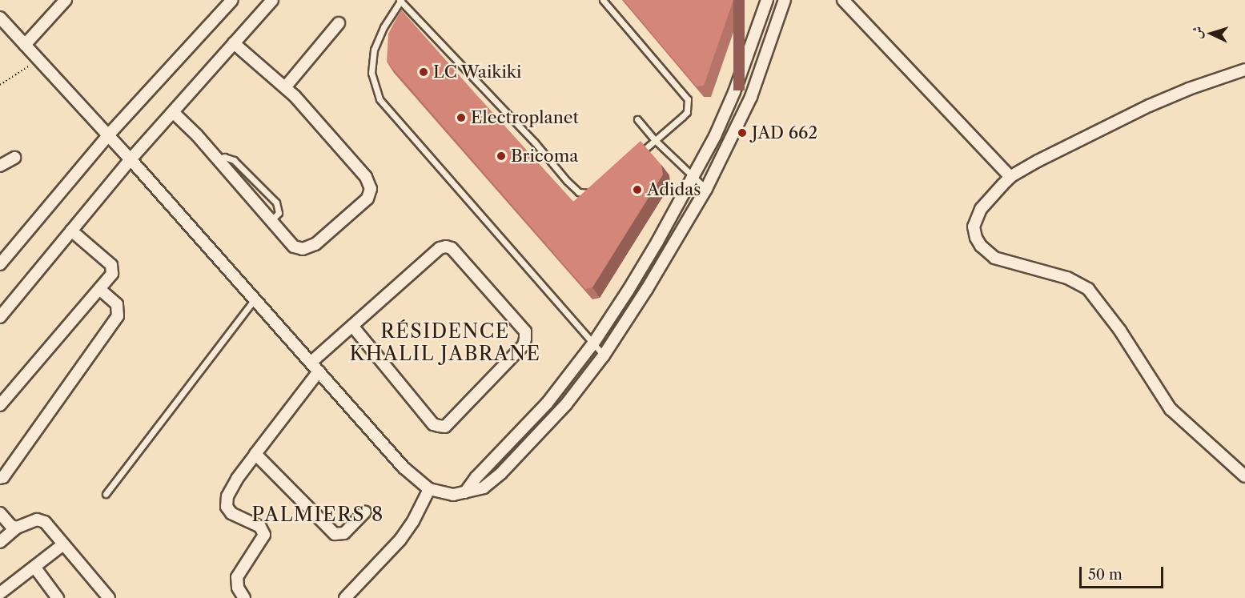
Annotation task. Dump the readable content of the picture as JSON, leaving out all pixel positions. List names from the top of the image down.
{
  "districts": ["RÉSIDENCE KHALIL JABRANE", "PALMIERS 8"],
  "places": [
    "LC Waikiki",
    "Electroplanet",
    "JAD 662",
    "Bricoma",
    "Adidas"
  ],
  "scale_bar": "50 m",
  "north": "left"
}
